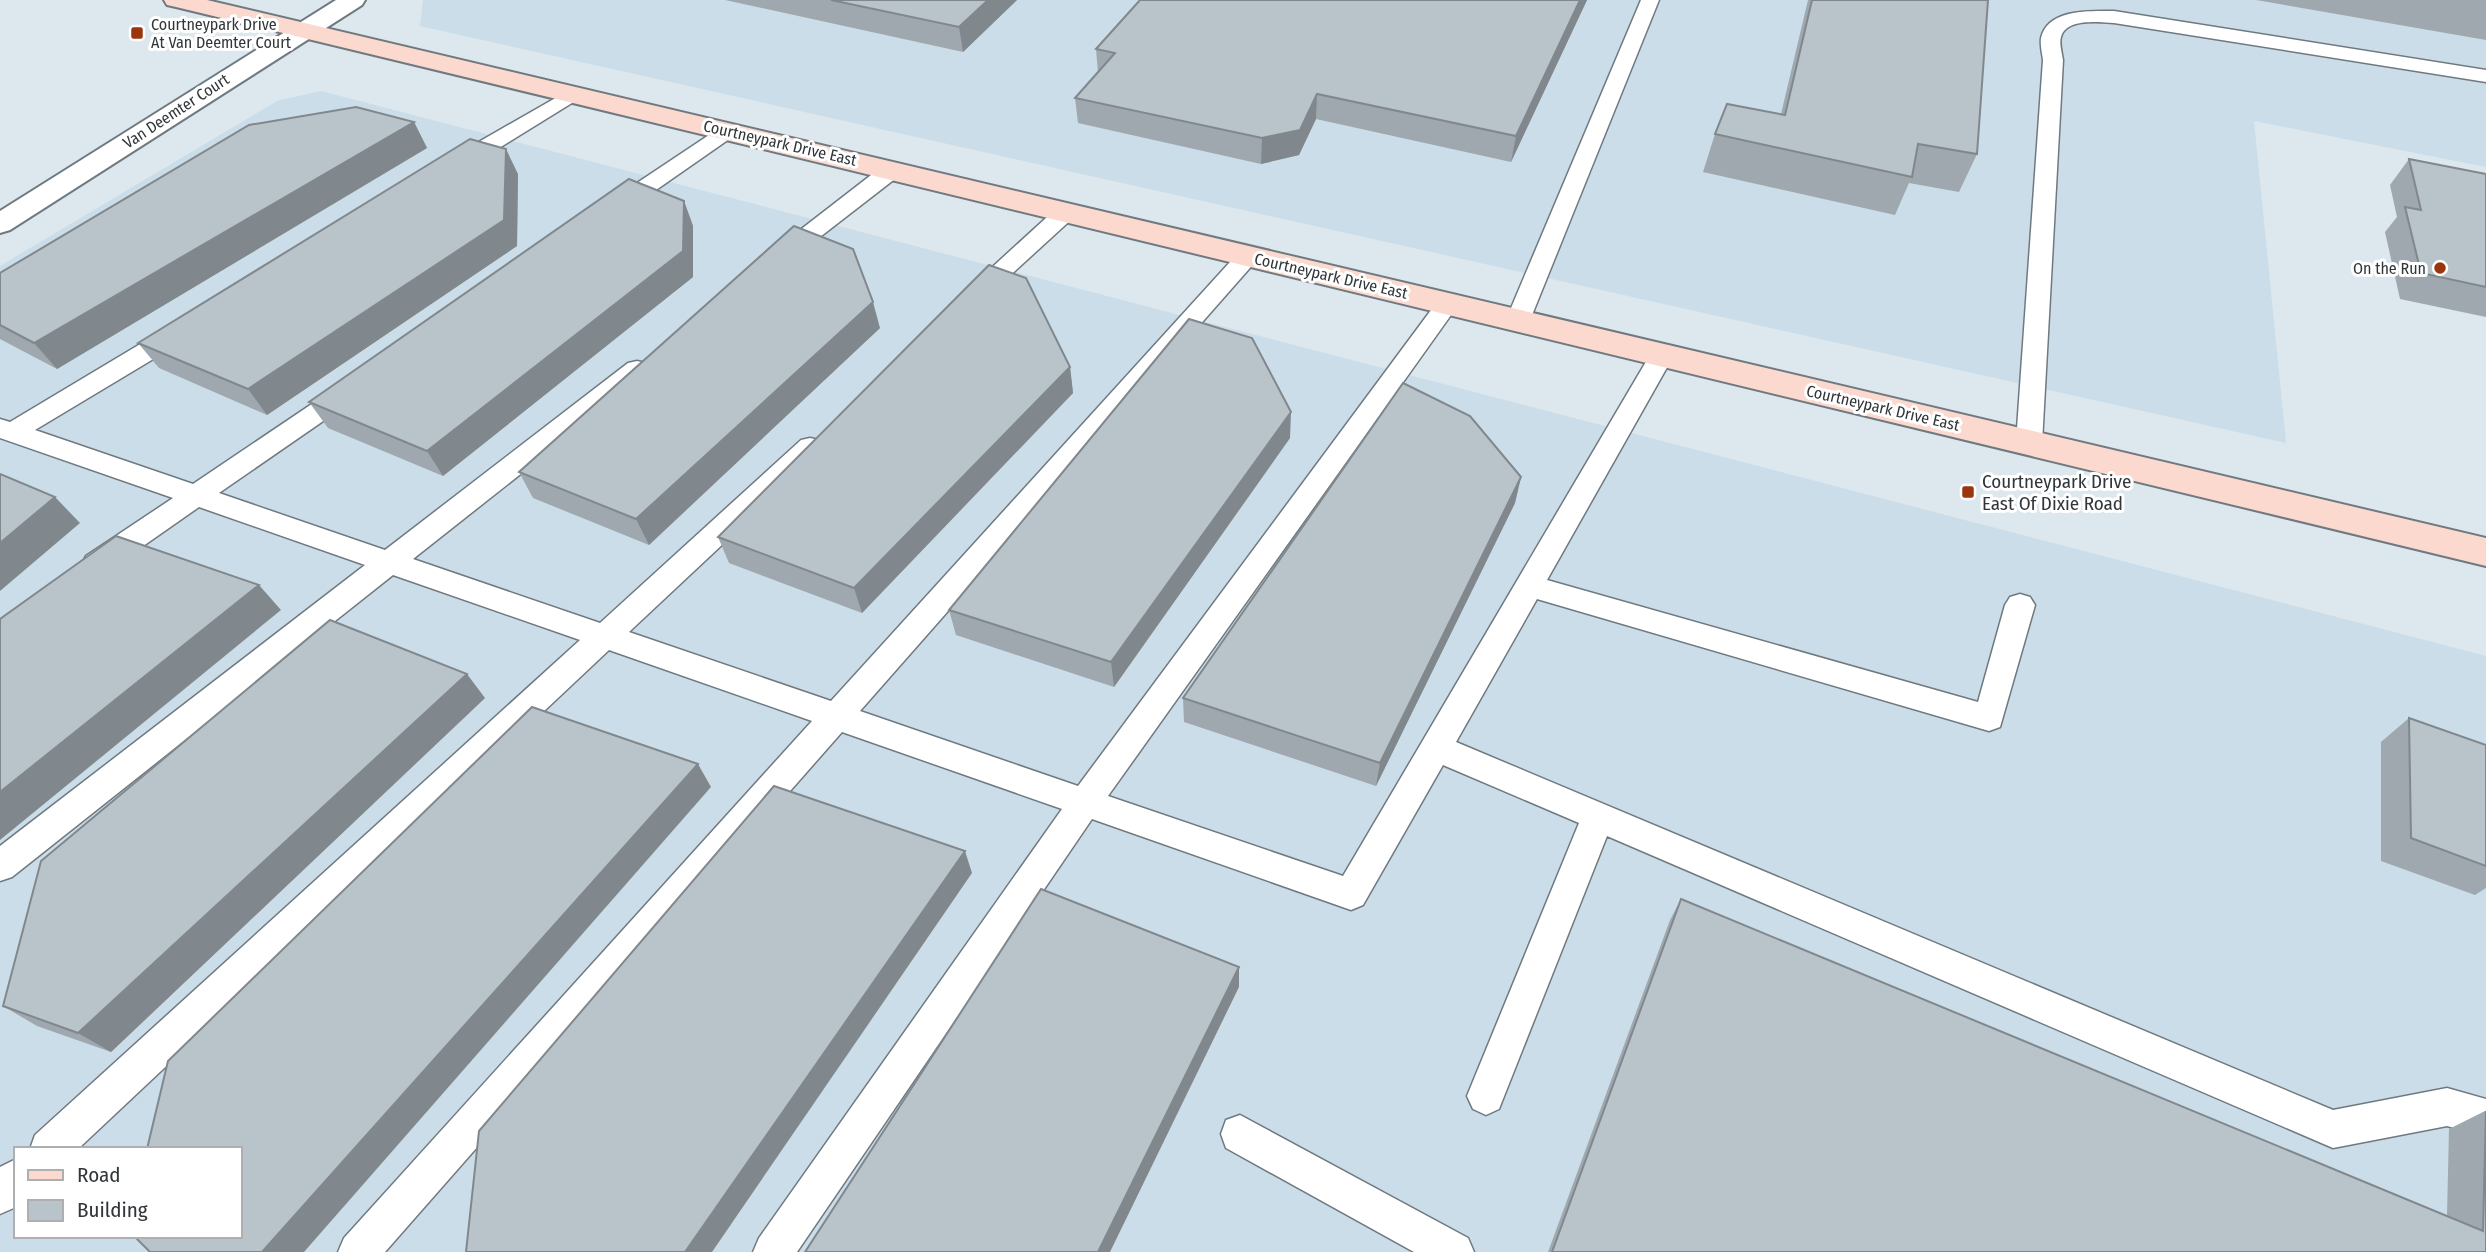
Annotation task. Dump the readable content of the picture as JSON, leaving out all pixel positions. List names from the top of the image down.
{
  "streets": {
    "street": ["Van Deemter Court", "Courtneypark Drive East"]
  },
  "crossings": [
    ["Van Deemter Court", "Courtneypark Drive East"]
  ],
  "places": {
    "transit": ["Courtneypark Drive At Van Deemter Court", "Courtneypark Drive East Of Dixie Road"],
    "other": ["On the Run"]
  },
  "legend": ["Road", "Building"]
}
